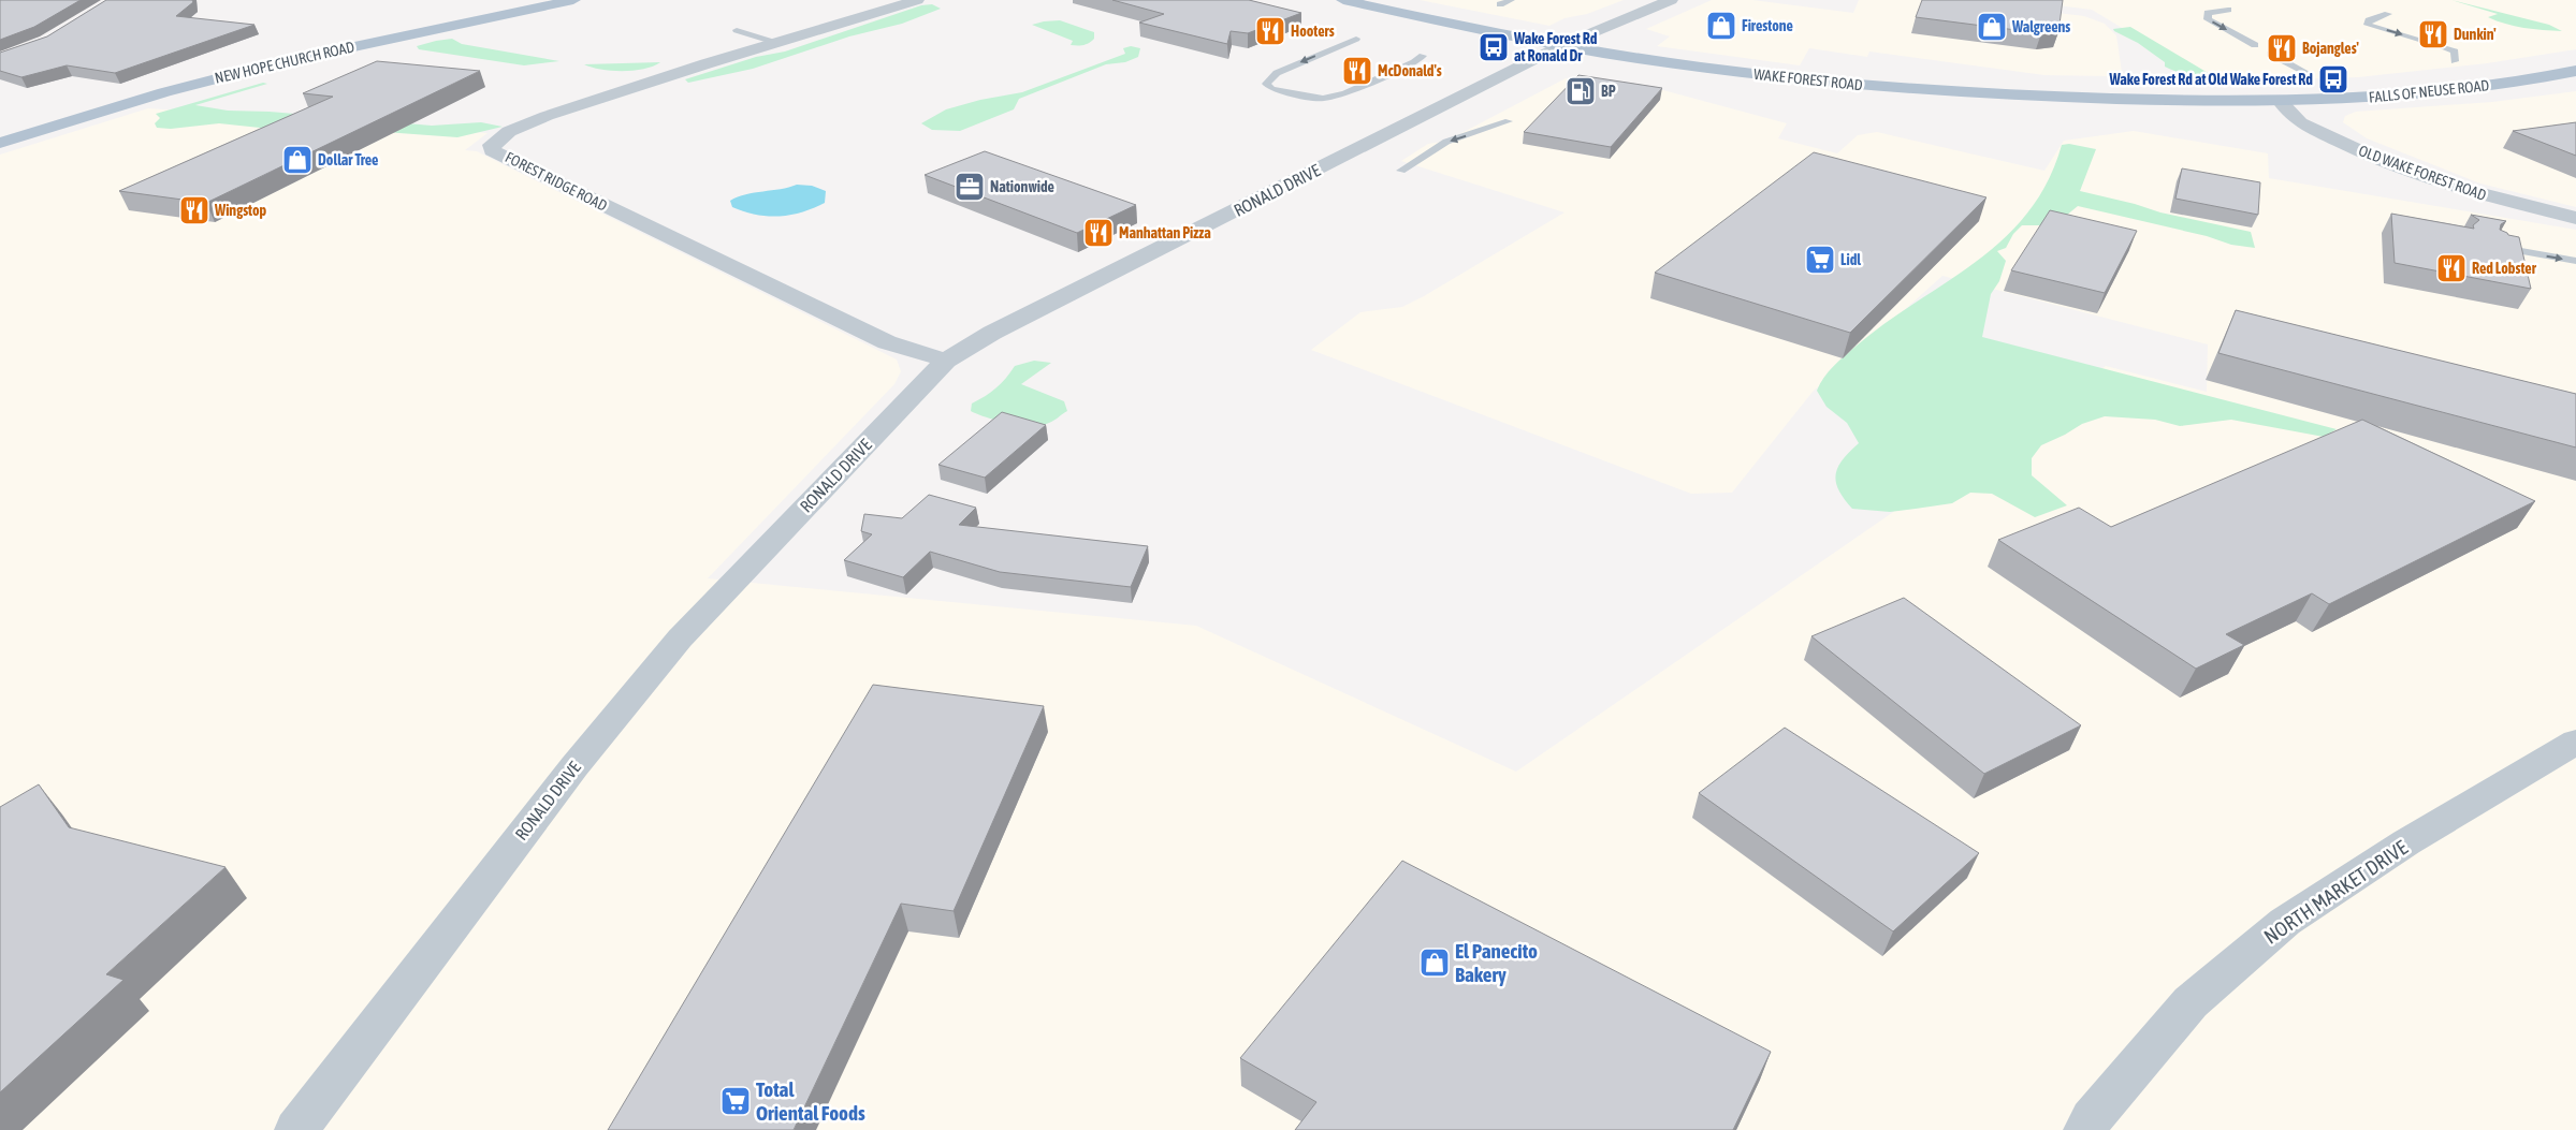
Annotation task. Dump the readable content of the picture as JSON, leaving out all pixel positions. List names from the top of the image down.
{
  "streets": {
    "main road": ["NEW HOPE CHURCH ROAD", "WAKE FOREST ROAD", "FALLS OF NEUSE ROAD"],
    "street": [
      "OLD WAKE FOREST ROAD",
      "FOREST RIDGE ROAD",
      "RONALD DRIVE",
      "NORTH MARKET DRIVE"
    ]
  },
  "crossings": [
    ["WAKE FOREST ROAD", "FALLS OF NEUSE ROAD"],
    ["WAKE FOREST ROAD", "OLD WAKE FOREST ROAD"],
    ["WAKE FOREST ROAD", "RONALD DRIVE"],
    ["FALLS OF NEUSE ROAD", "OLD WAKE FOREST ROAD"],
    ["FOREST RIDGE ROAD", "RONALD DRIVE"]
  ],
  "places": {
    "shop": [
      "Firestone",
      "Walgreens",
      "Dollar Tree",
      "El Panecito Bakery"
    ],
    "restaurant": [
      "Hooters",
      "Dunkin'",
      "Bojangles'",
      "McDonald's",
      "Wingstop",
      "Manhattan Pizza",
      "Red Lobster"
    ],
    "bus stop": ["Wake Forest Rd at Ronald Dr", "Wake Forest Rd at Old Wake Forest Rd"],
    "fuel station": ["BP"],
    "office": ["Nationwide"],
    "supermarket": ["Lidl", "Total Oriental Foods"]
  }
}
